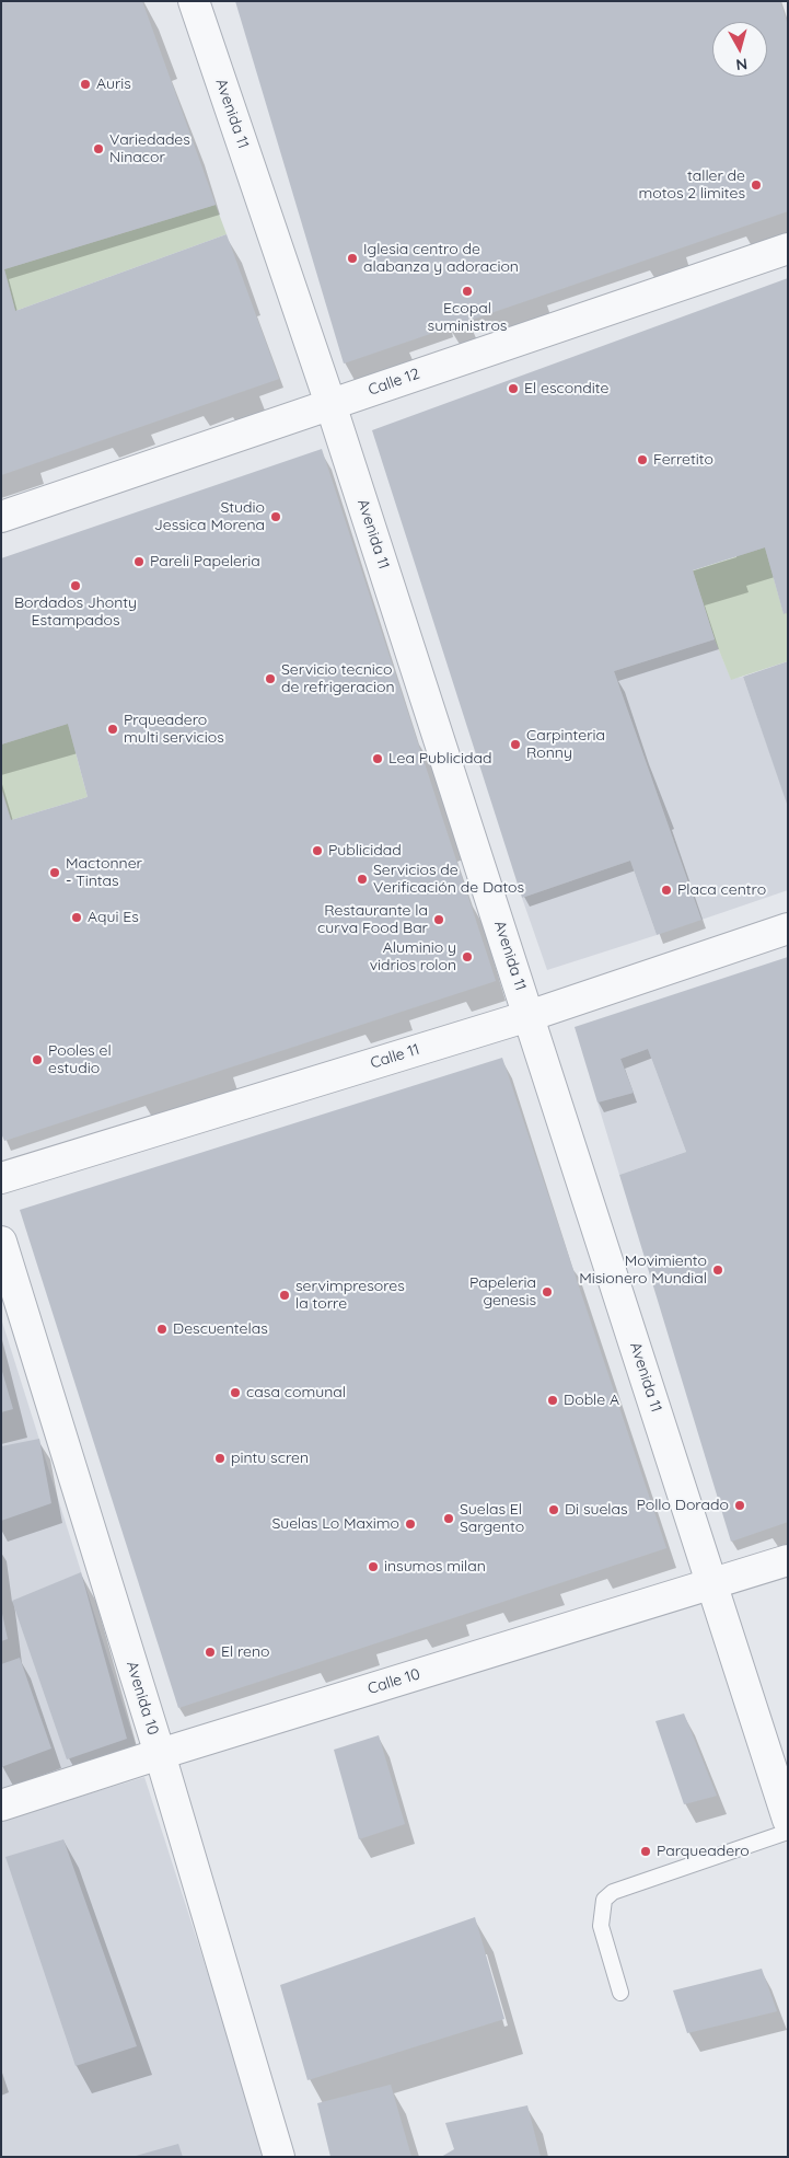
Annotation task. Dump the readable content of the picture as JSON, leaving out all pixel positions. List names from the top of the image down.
{
  "streets": {
    "street": [
      "Avenida 11",
      "Calle 12",
      "Calle 11",
      "Calle 10",
      "Avenida 10"
    ]
  },
  "crossings": [
    ["Avenida 11", "Calle 12"],
    ["Avenida 11", "Calle 11"],
    ["Avenida 11", "Calle 10"],
    ["Calle 10", "Avenida 10"]
  ],
  "places": [
    "Auris",
    "Variedades Ninacor",
    "taller de motos 2 limites",
    "Iglesia centro de alabanza y adoracion",
    "Ecopal suministros",
    "El escondite",
    "Ferretito",
    "Studio Jessica Morena",
    "Pareli Papeleria",
    "Bordados Jhonty Estampados",
    "Servicio tecnico de refrigeracion",
    "Prqueadero multi servicios",
    "Carpinteria Ronny",
    "Lea Publicidad",
    "Publicidad",
    "Mactonner - Tintas",
    "Servicios de Verificación de Datos",
    "Placa centro",
    "Aqui Es",
    "Restaurante la curva Food Bar",
    "Aluminio y vidrios rolon",
    "Pooles el estudio",
    "Movimiento Misionero Mundial",
    "Papeleria genesis",
    "servimpresores la torre",
    "Descuentelas",
    "casa comunal",
    "Doble A",
    "pintu scren",
    "Pollo Dorado",
    "Di suelas",
    "Suelas El Sargento",
    "Suelas Lo Maximo",
    "insumos milan",
    "El reno",
    "Parqueadero"
  ],
  "north": "bottom"
}
